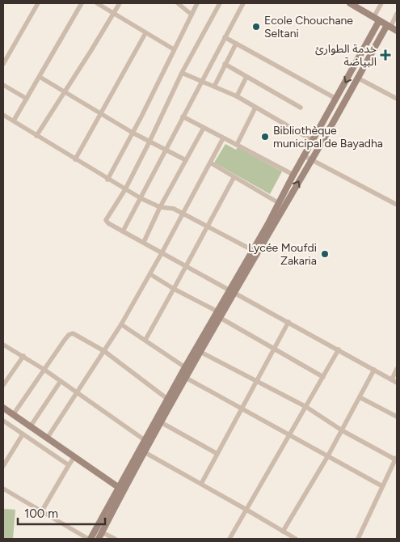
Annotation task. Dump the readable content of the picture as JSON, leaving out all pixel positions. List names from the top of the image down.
{
  "places": {
    "other": ["Ecole Chouchane Seltani", "Bibliothèque municipal de Bayadha", "Lycée Moufdi Zakaria"],
    "health": ["خدمة الطوارئ البياضة"]
  },
  "scale_bar": "100 m"
}
